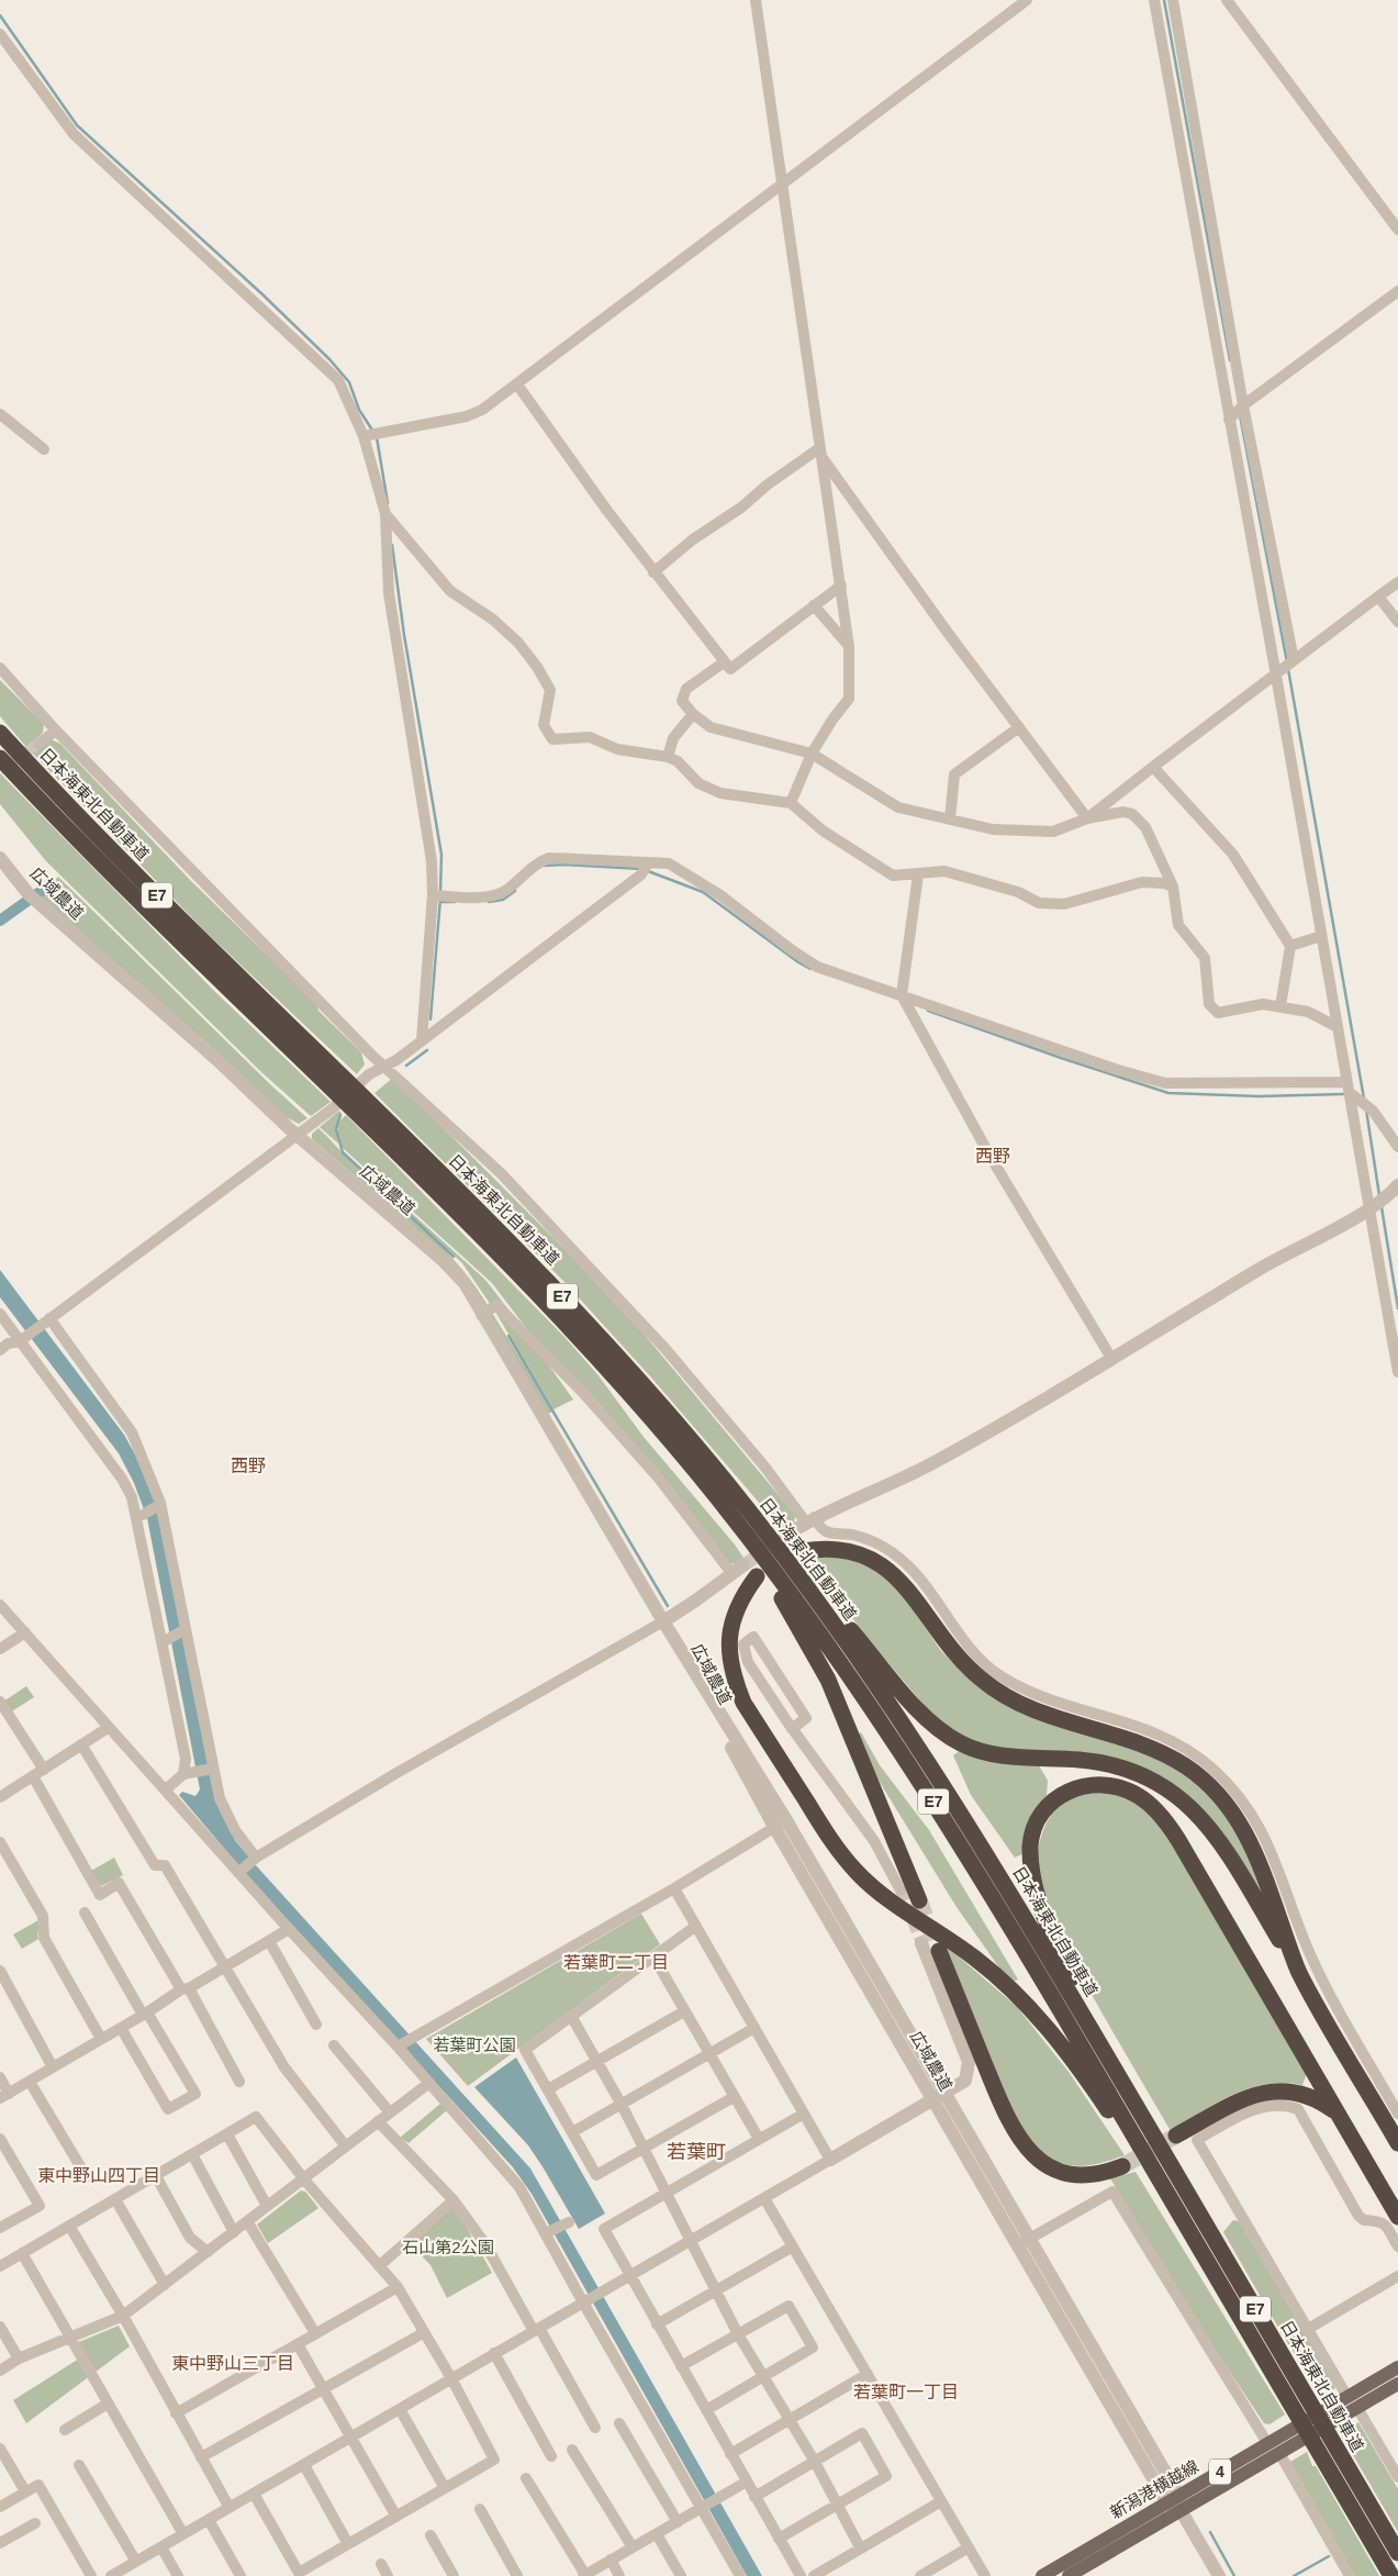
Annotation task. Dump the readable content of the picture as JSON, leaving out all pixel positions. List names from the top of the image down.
{
  "streets": {
    "highway": ["日本海東北自動車道", "E7"],
    "main road": ["4", "新潟港横越線"],
    "street": ["広域農道"]
  },
  "crossings": [
    ["広域農道", "新潟港横越線"]
  ],
  "districts": [
    "西野",
    "西野",
    "若葉町二丁目",
    "若葉町",
    "東中野山四丁目",
    "東中野山三丁目",
    "若葉町一丁目"
  ],
  "parks": ["若葉町公園", "石山第2公園"]
}
